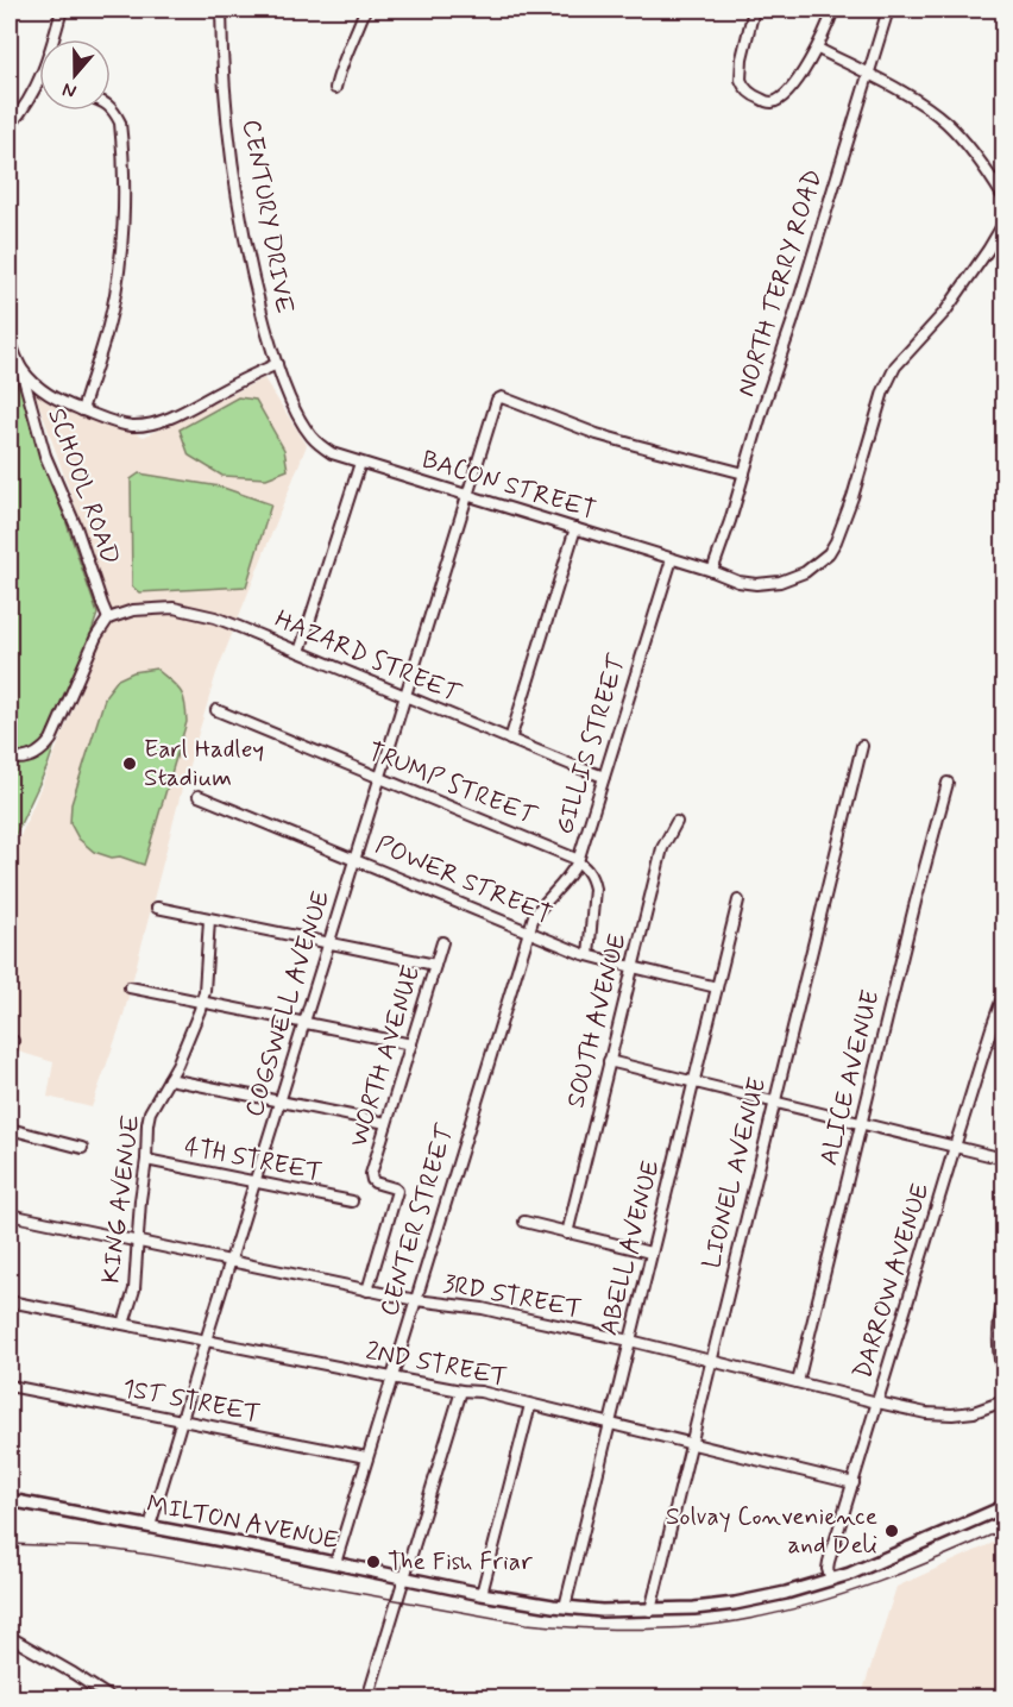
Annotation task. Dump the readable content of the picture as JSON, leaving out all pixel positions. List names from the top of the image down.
{
  "streets": {
    "main road": ["MILTON AVENUE"],
    "street": [
      "CENTURY DRIVE",
      "NORTH TERRY ROAD",
      "BACON STREET",
      "SCHOOL ROAD",
      "HAZARD STREET",
      "GILLIS STREET",
      "TRUMP STREET",
      "POWER STREET",
      "COGSWELL AVENUE",
      "SOUTH AVENUE",
      "WORTH AVENUE",
      "ALICE AVENUE",
      "4TH STREET",
      "LIONEL AVENUE",
      "KING AVENUE",
      "CENTER STREET",
      "ABELL AVENUE",
      "DARROW AVENUE",
      "3RD STREET",
      "2ND STREET",
      "1ST STREET"
    ]
  },
  "crossings": [
    ["CENTURY DRIVE", "BACON STREET"],
    ["NORTH TERRY ROAD", "BACON STREET"],
    ["NORTH TERRY ROAD", "COGSWELL AVENUE"],
    ["BACON STREET", "GILLIS STREET"],
    ["BACON STREET", "COGSWELL AVENUE"],
    ["SCHOOL ROAD", "HAZARD STREET"],
    ["HAZARD STREET", "GILLIS STREET"],
    ["HAZARD STREET", "COGSWELL AVENUE"],
    ["GILLIS STREET", "TRUMP STREET"],
    ["GILLIS STREET", "POWER STREET"],
    ["GILLIS STREET", "CENTER STREET"],
    ["TRUMP STREET", "COGSWELL AVENUE"],
    ["POWER STREET", "COGSWELL AVENUE"],
    ["POWER STREET", "SOUTH AVENUE"],
    ["POWER STREET", "CENTER STREET"],
    ["POWER STREET", "ABELL AVENUE"],
    ["COGSWELL AVENUE", "4TH STREET"],
    ["COGSWELL AVENUE", "3RD STREET"],
    ["COGSWELL AVENUE", "2ND STREET"],
    ["COGSWELL AVENUE", "1ST STREET"],
    ["COGSWELL AVENUE", "MILTON AVENUE"],
    ["WORTH AVENUE", "3RD STREET"],
    ["ALICE AVENUE", "3RD STREET"],
    ["4TH STREET", "KING AVENUE"],
    ["LIONEL AVENUE", "3RD STREET"],
    ["LIONEL AVENUE", "2ND STREET"],
    ["LIONEL AVENUE", "MILTON AVENUE"],
    ["KING AVENUE", "3RD STREET"],
    ["KING AVENUE", "2ND STREET"],
    ["CENTER STREET", "3RD STREET"],
    ["CENTER STREET", "2ND STREET"],
    ["CENTER STREET", "1ST STREET"],
    ["CENTER STREET", "MILTON AVENUE"],
    ["ABELL AVENUE", "3RD STREET"],
    ["ABELL AVENUE", "2ND STREET"],
    ["ABELL AVENUE", "MILTON AVENUE"],
    ["DARROW AVENUE", "3RD STREET"],
    ["DARROW AVENUE", "2ND STREET"],
    ["DARROW AVENUE", "MILTON AVENUE"]
  ],
  "places": ["Earl Hadley Stadium", "Solvay Convenience and Deli", "The Fish Friar"],
  "north": "bottom"
}
